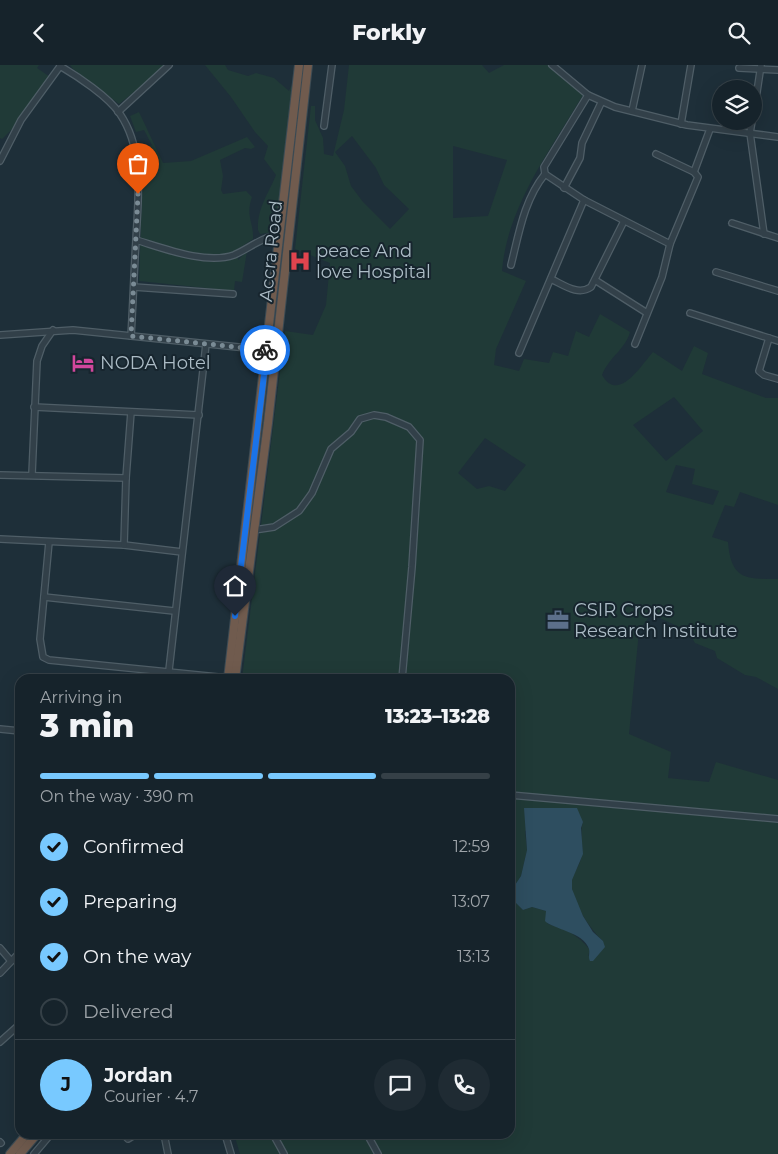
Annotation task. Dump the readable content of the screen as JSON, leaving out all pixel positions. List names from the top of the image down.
{
  "streets": {
    "highway": ["Accra Road"]
  },
  "places": {
    "hospital": ["peace And love Hospital"],
    "hotel": ["NODA Hotel"],
    "office": ["CSIR Crops Research Institute"]
  },
  "page": {
    "header": "Forkly",
    "heading": ["3 min", "Arriving in", "13:23–13:28"],
    "panel": ["Jordan", "Courier · 4.7"],
    "bar": "On the way · 390 m",
    "list": [
      ["Confirmed", "12:59"],
      ["Preparing", "13:07"],
      ["On the way", "13:13"],
      "Delivered"
    ],
    "round": "J"
  }
}
